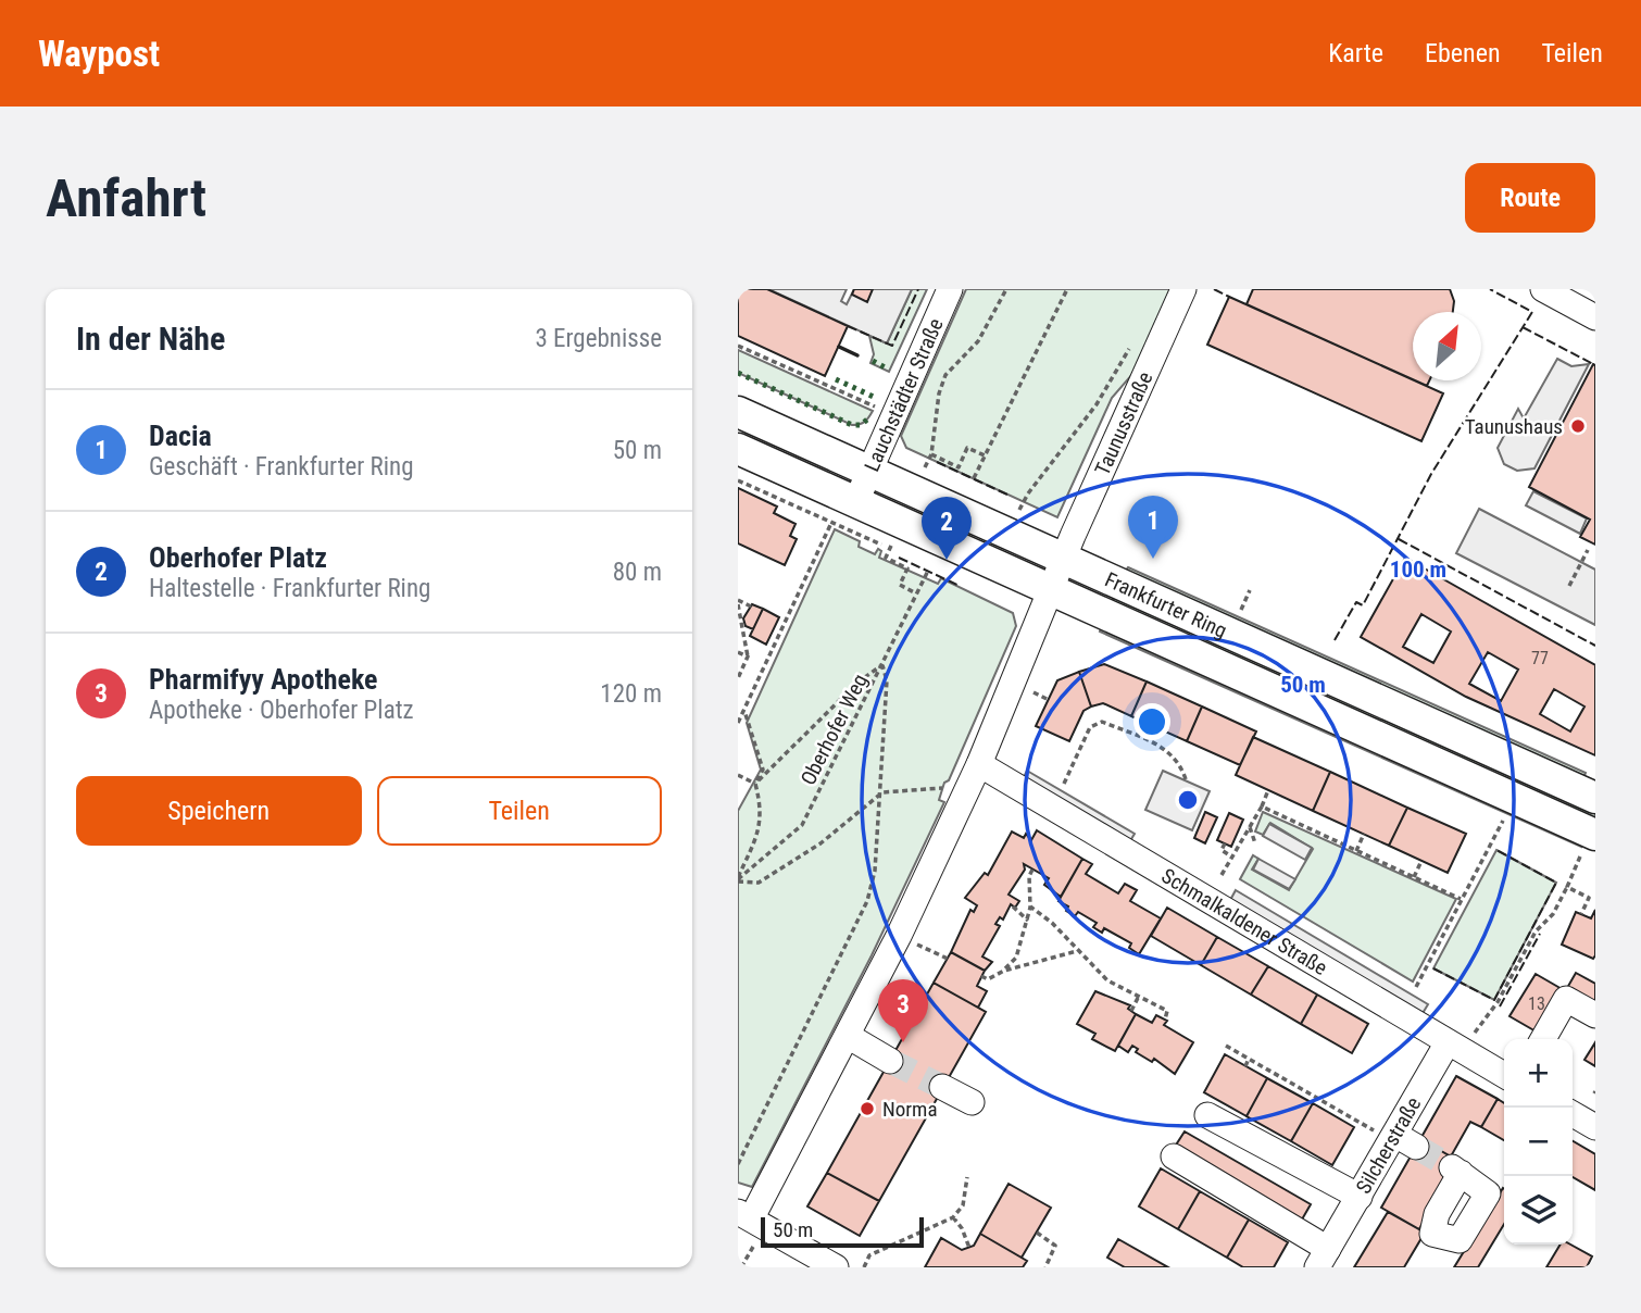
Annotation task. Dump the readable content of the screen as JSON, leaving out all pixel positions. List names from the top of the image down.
{
  "streets": {
    "main road": ["Frankfurter Ring"],
    "street": [
      "Lauchstädter Straße",
      "Taunusstraße",
      "Schmalkaldener Straße",
      "Silcherstraße"
    ],
    "path": ["Oberhofer Weg"]
  },
  "crossings": [
    ["Lauchstädter Straße", "Frankfurter Ring"],
    ["Taunusstraße", "Frankfurter Ring"],
    ["Taunusstraße", "Schmalkaldener Straße"],
    ["Schmalkaldener Straße", "Silcherstraße"]
  ],
  "places": ["Taunushaus", "Norma"],
  "house_numbers": ["77", "13"],
  "scale_bar": "50 m",
  "north": "top right",
  "page": {
    "header": "Waypost",
    "nav": ["Karte", "Ebenen", "Teilen"],
    "buttons": [
      "Route",
      ["Speichern", "Teilen"]
    ],
    "title": "Anfahrt",
    "heading": ["In der Nähe", "3 Ergebnisse"],
    "list": [
      {
        "mark": "1",
        "name": "Dacia",
        "note": "Geschäft · Frankfurter Ring",
        "value": "50 m"
      },
      {
        "mark": "2",
        "name": "Oberhofer Platz",
        "note": "Haltestelle · Frankfurter Ring",
        "value": "80 m"
      },
      {
        "mark": "3",
        "name": "Pharmifyy Apotheke",
        "note": "Apotheke · Oberhofer Platz",
        "value": "120 m"
      }
    ],
    "pins": ["1", "2", "3"],
    "map_buttons": ["+", "−"],
    "scale": "50 m"
  },
  "rings": ["100 m", "50 m"]
}
